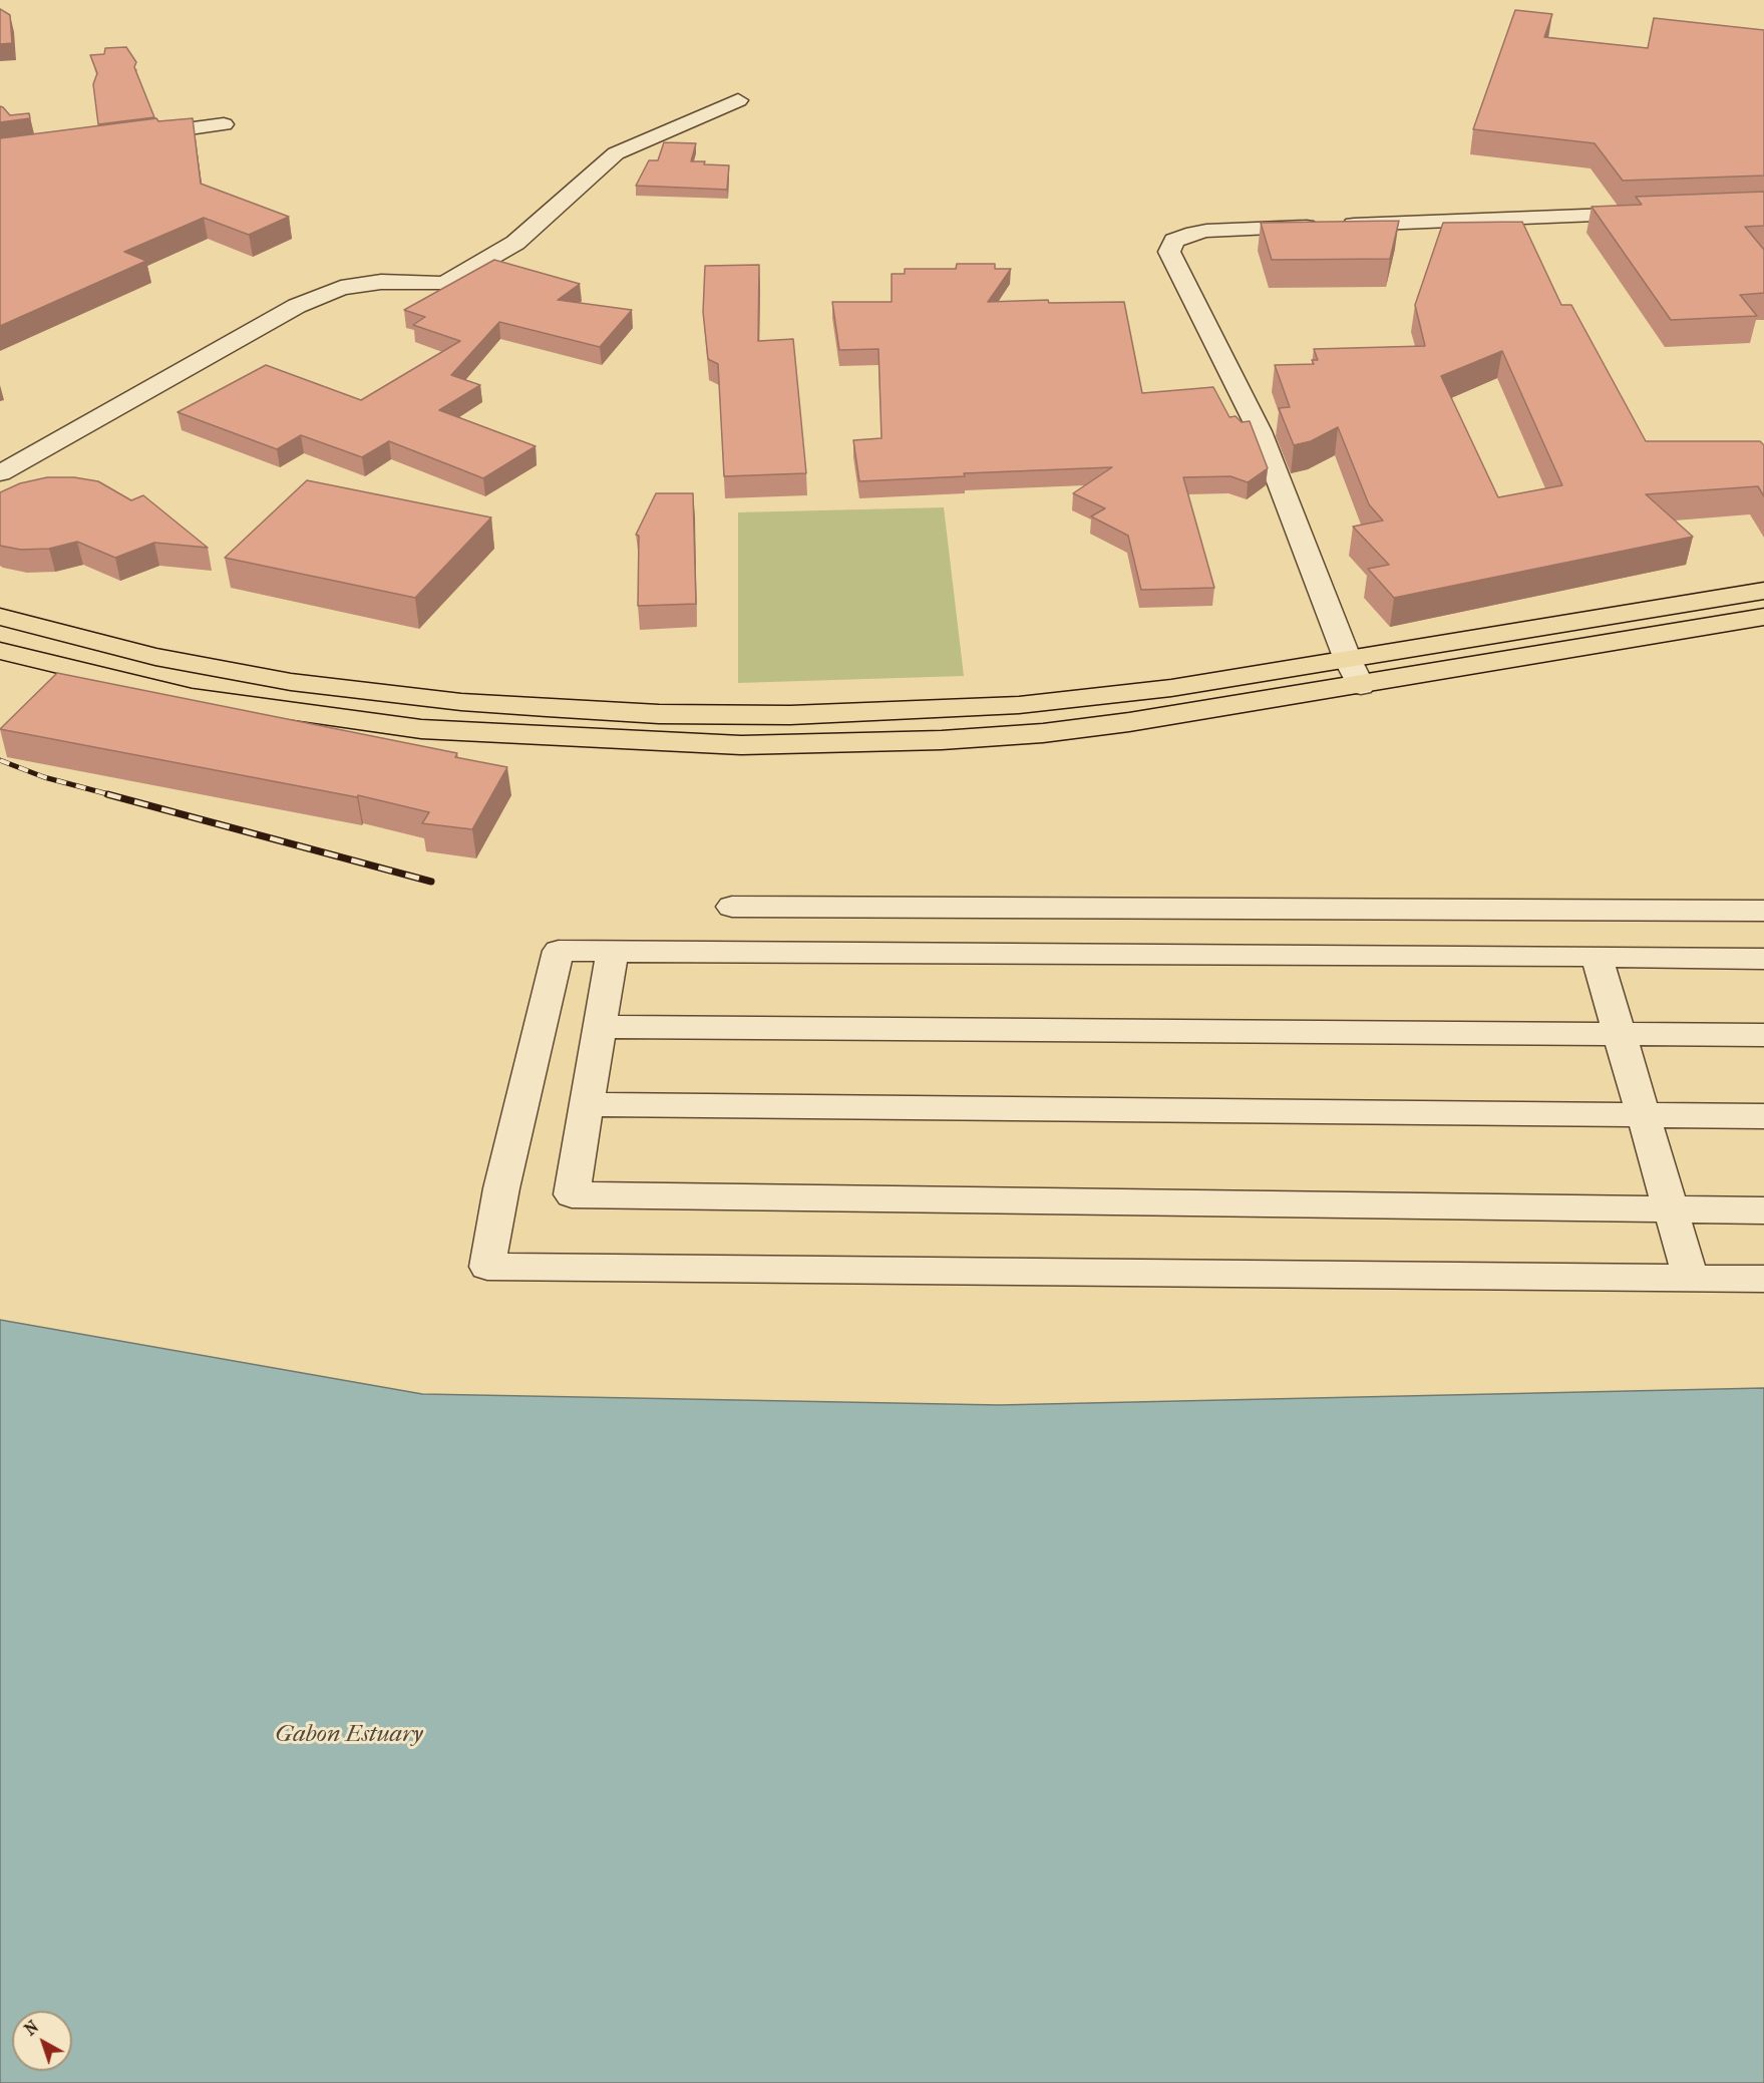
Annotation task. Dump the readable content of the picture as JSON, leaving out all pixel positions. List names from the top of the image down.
{
  "water": ["Gabon Estuary"],
  "north": "top left"
}
